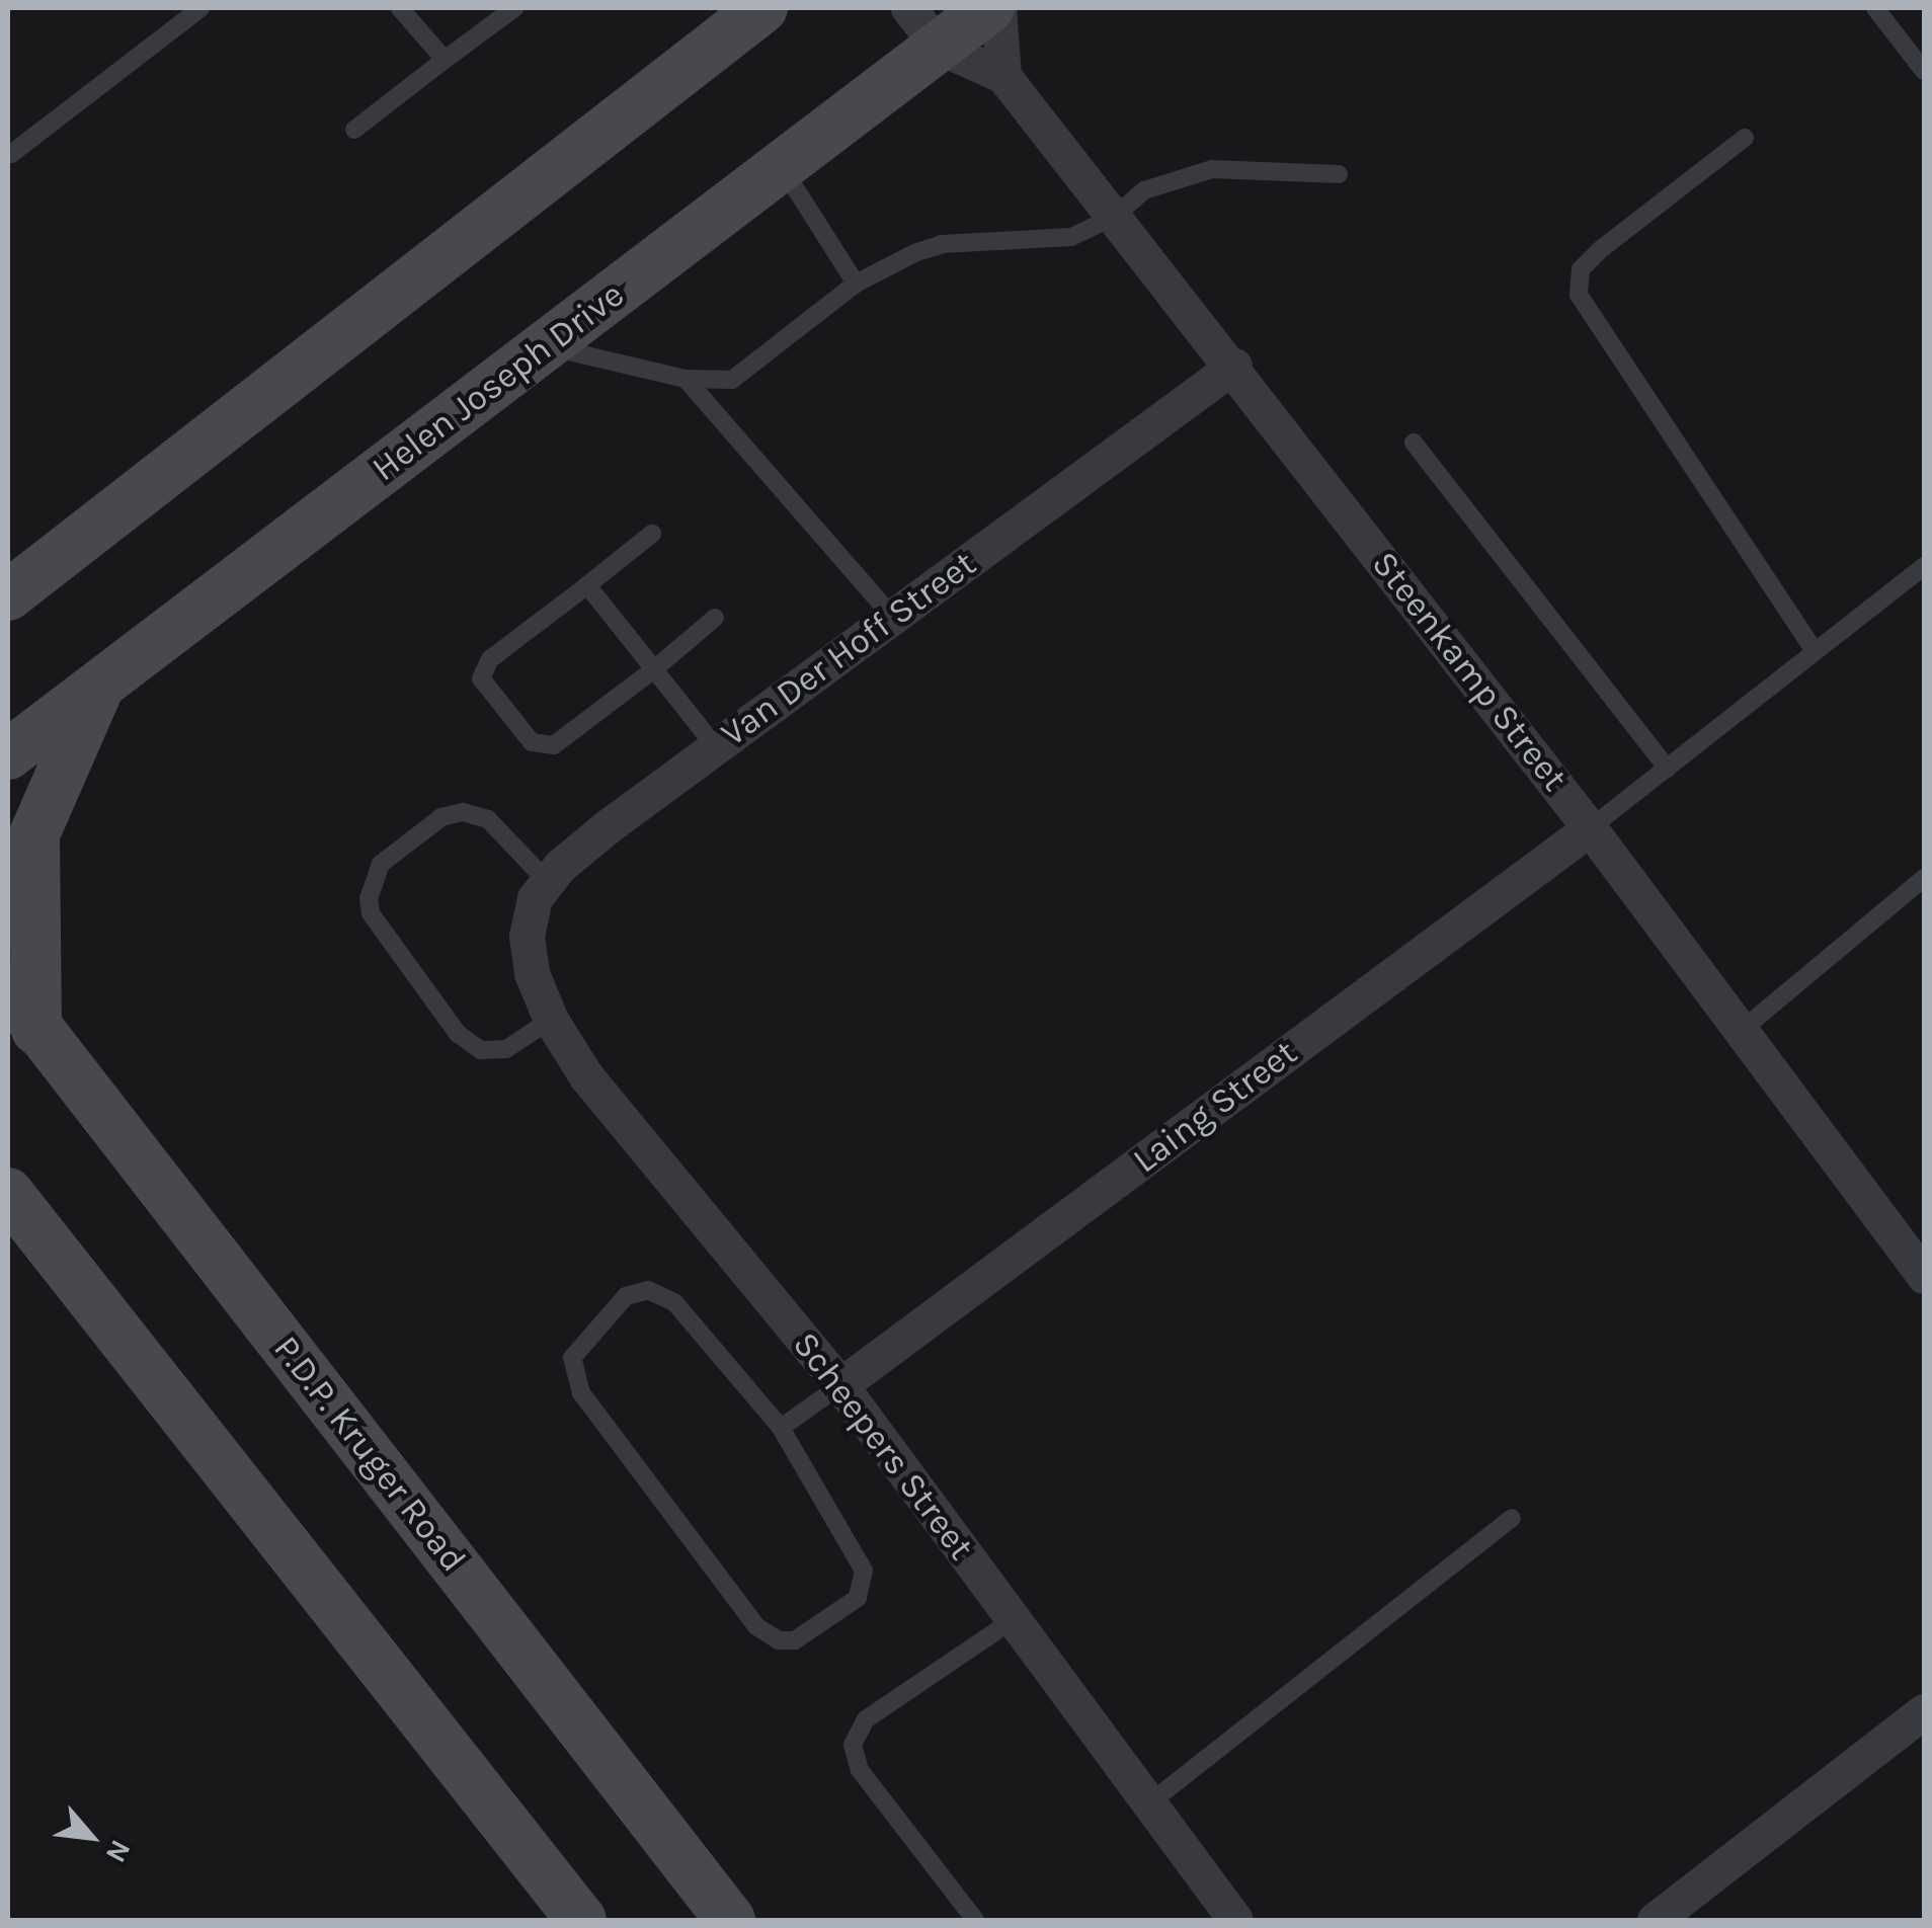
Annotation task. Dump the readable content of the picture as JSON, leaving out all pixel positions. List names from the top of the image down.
{
  "streets": {
    "street": [
      "Helen Joseph Drive",
      "Van Der Hoff Street",
      "Steenkamp Street",
      "Laing Street",
      "Scheepers Street",
      "P.D.P. Kruger Road"
    ]
  },
  "crossings": [
    ["Helen Joseph Drive", "Steenkamp Street"],
    ["Van Der Hoff Street", "Steenkamp Street"],
    ["Van Der Hoff Street", "Scheepers Street"],
    ["Steenkamp Street", "Laing Street"],
    ["Laing Street", "Scheepers Street"]
  ],
  "north": "bottom right"
}
